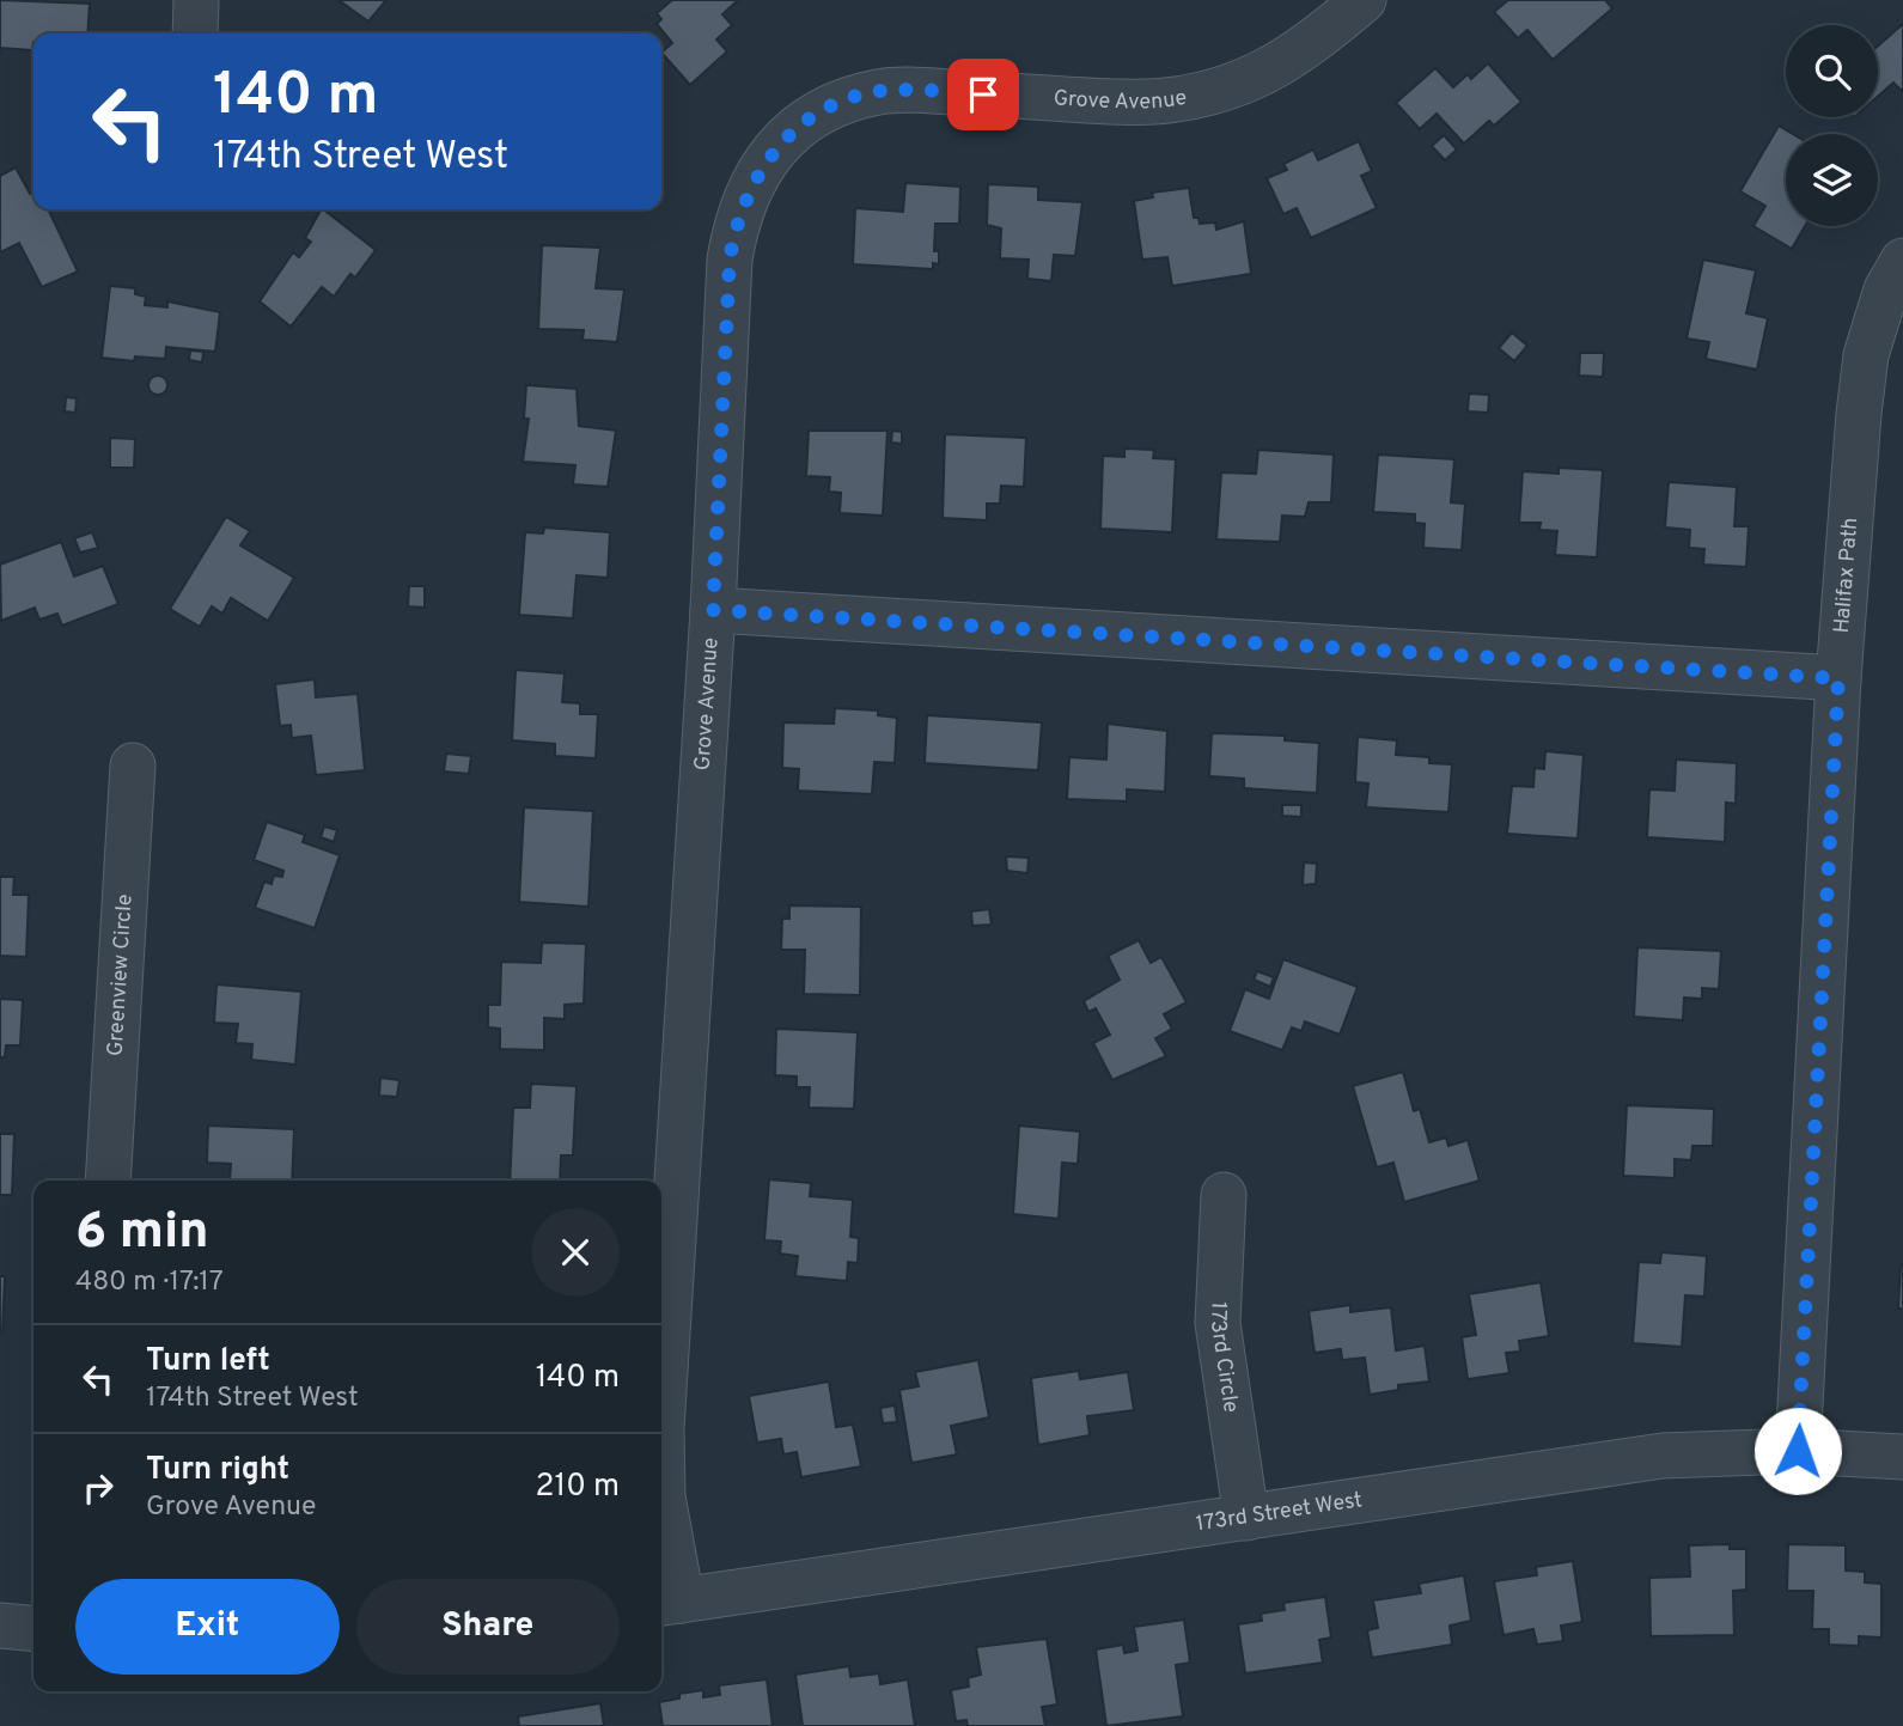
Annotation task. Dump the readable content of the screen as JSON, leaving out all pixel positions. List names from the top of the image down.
{
  "streets": {
    "street": [
      "Grove Avenue",
      "Halifax Path",
      "Greenview Circle",
      "173rd Circle",
      "173rd Street West"
    ]
  },
  "crossings": [
    ["Grove Avenue", "173rd Street West"],
    ["Halifax Path", "173rd Street West"],
    ["173rd Circle", "173rd Street West"]
  ],
  "page": {
    "turn": ["140 m", "174th Street West"],
    "heading": ["6 min", "480 m · 17:17"],
    "list": [
      {
        "name": "Turn left",
        "note": "174th Street West",
        "value": "140 m"
      },
      {
        "name": "Turn right",
        "note": "Grove Avenue",
        "value": "210 m"
      }
    ],
    "buttons": ["Exit", "Share"]
  }
}
